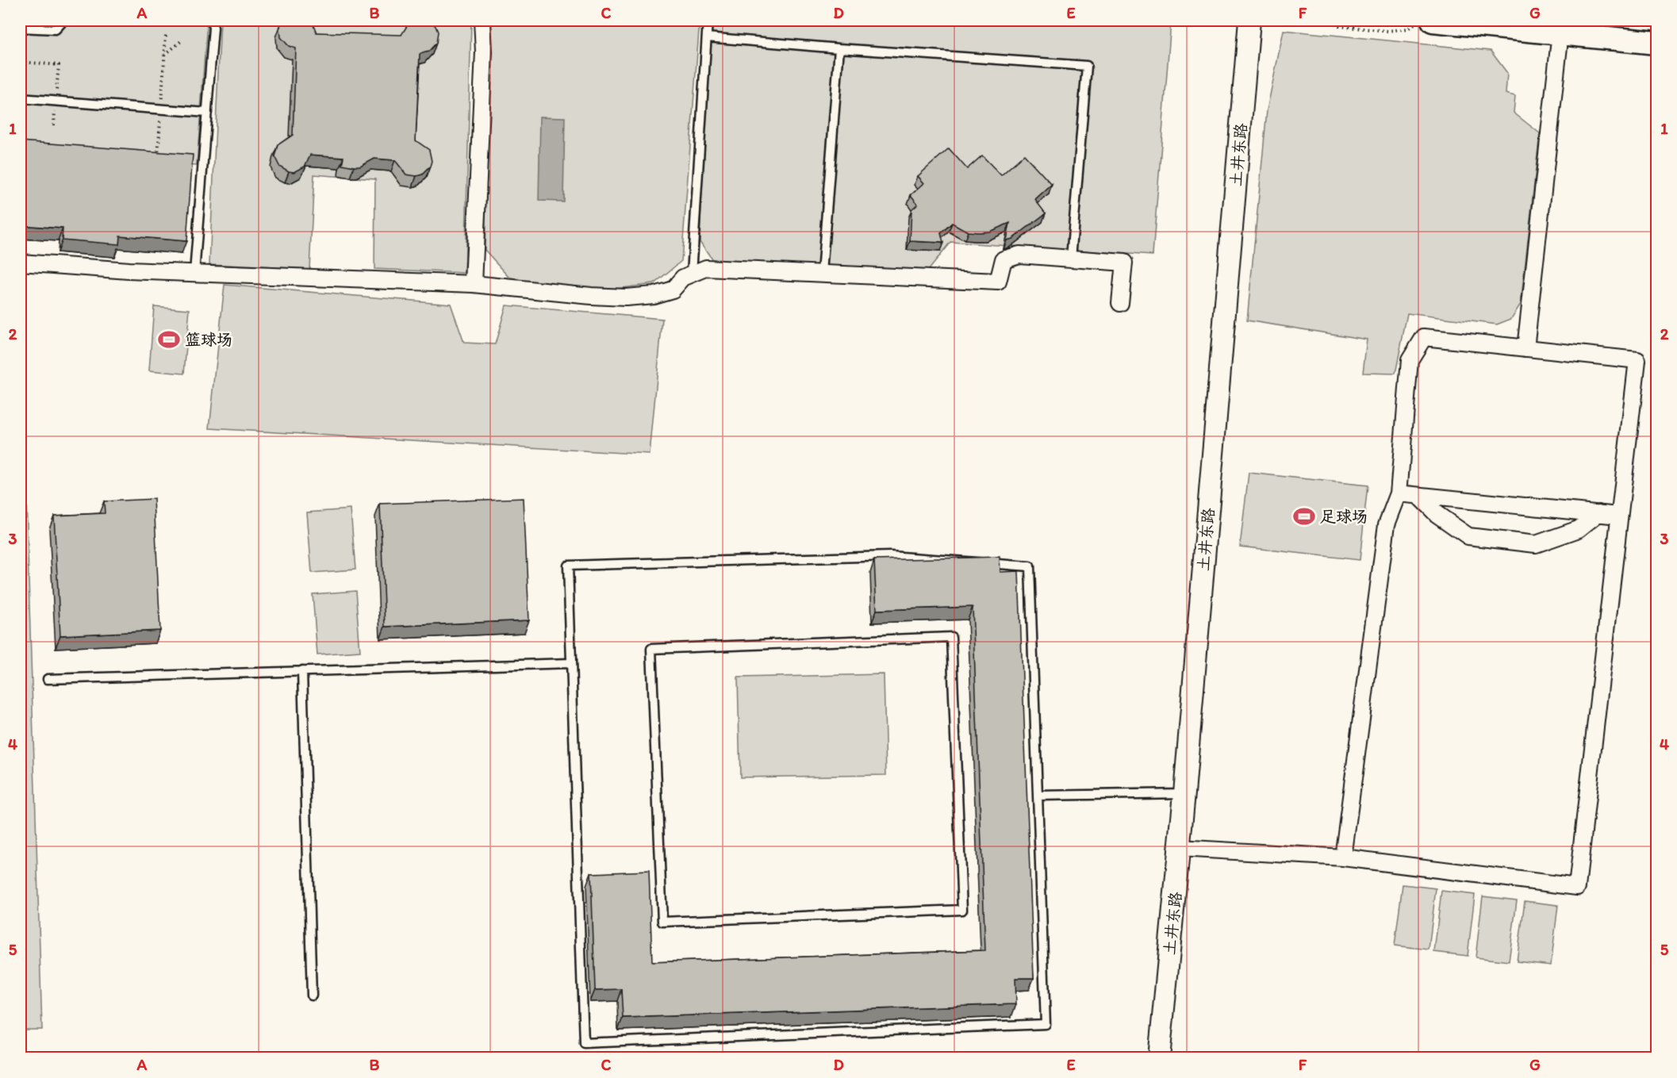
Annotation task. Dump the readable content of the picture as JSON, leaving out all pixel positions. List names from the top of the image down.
{
  "streets": {
    "street": ["土井东路"]
  },
  "places": {
    "sports": ["篮球场", "足球场"]
  },
  "grid": {
    "columns": [
      "A",
      "B",
      "C",
      "D",
      "E",
      "F",
      "G"
    ],
    "rows": [
      "1",
      "2",
      "3",
      "4",
      "5"
    ]
  }
}
